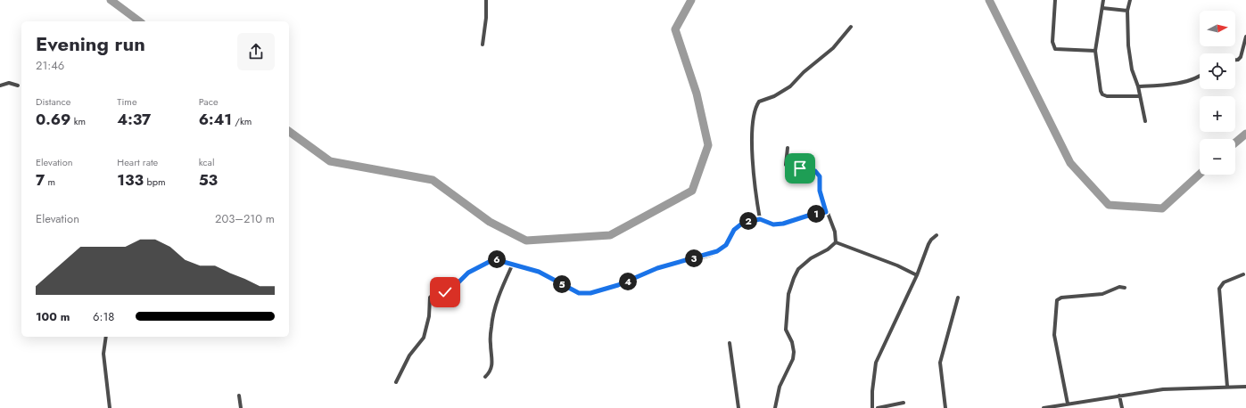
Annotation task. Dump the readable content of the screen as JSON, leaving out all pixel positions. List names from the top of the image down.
{
  "north": "right",
  "page": {
    "map_buttons": ["+", "−"],
    "heading": ["Evening run", "21:46"],
    "stats": [
      ["Distance", "0.69 km"],
      ["Time", "4:37"],
      ["Pace", "6:41 /km"],
      ["Elevation", "7 m"],
      ["Heart rate", "133 bpm"],
      ["kcal", "53"]
    ],
    "chart": ["Elevation", "203–210 m"],
    "pins": [
      "1",
      "2",
      "3",
      "6",
      "4",
      "5"
    ],
    "list": [
      {
        "name": "100 m",
        "note": "6:18"
      }
    ]
  }
}
